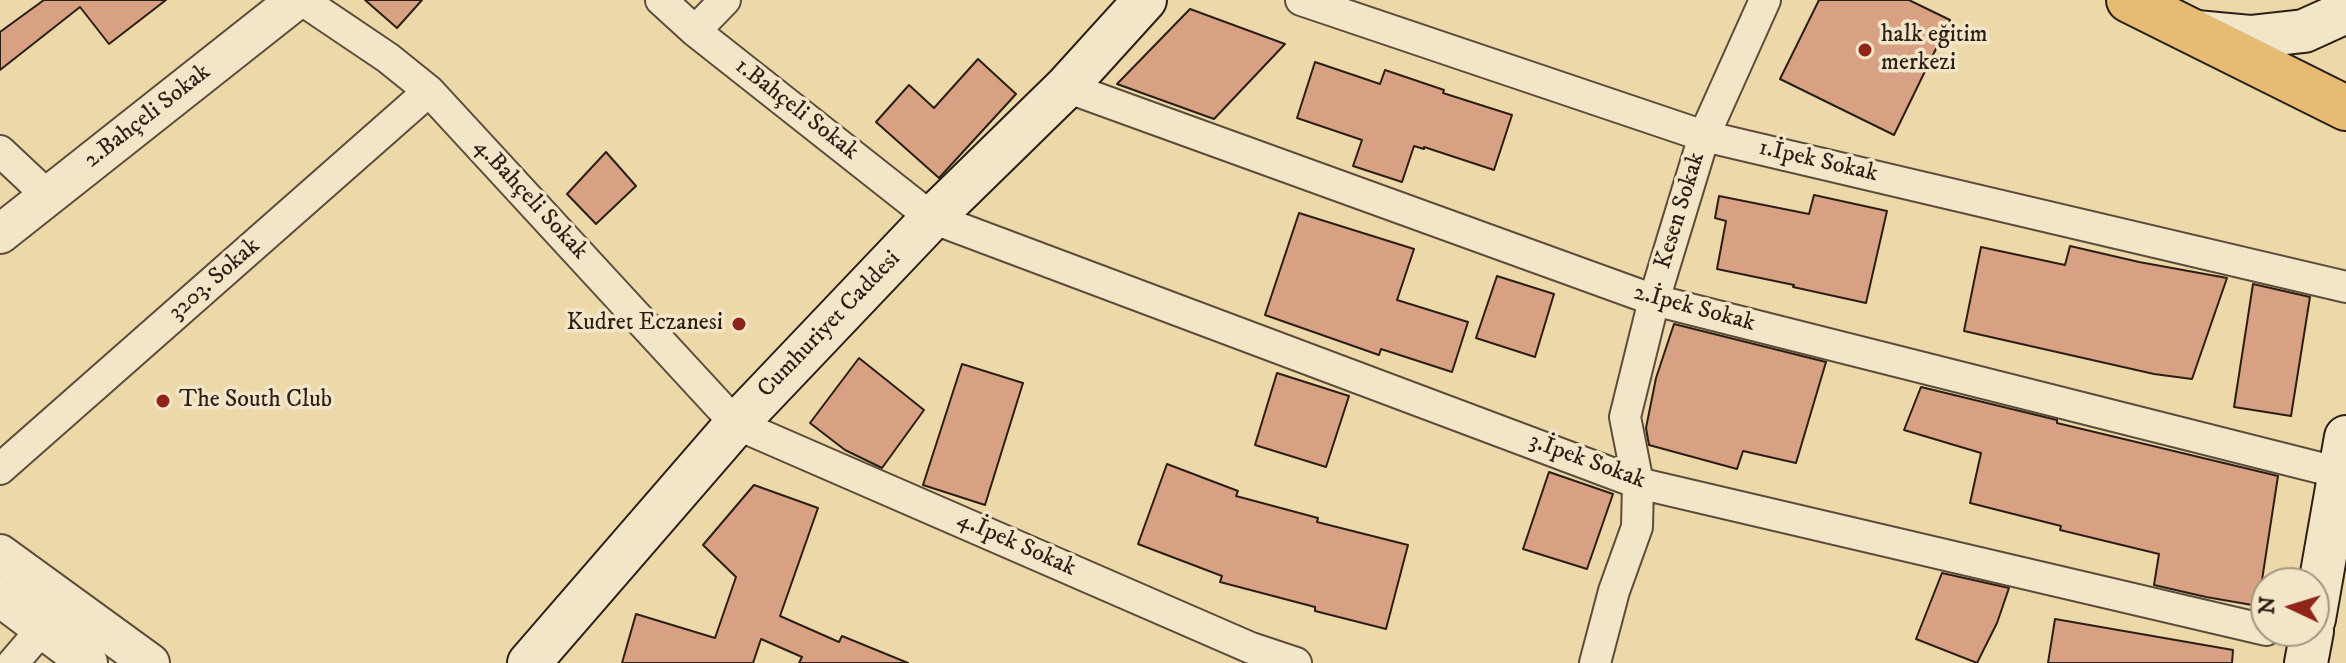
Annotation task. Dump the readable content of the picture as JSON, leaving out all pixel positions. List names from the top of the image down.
{
  "streets": {
    "main road": ["Cumhuriyet Caddesi"],
    "street": [
      "1.Bahçeli Sokak",
      "2.Bahçeli Sokak",
      "1.İpek Sokak",
      "4.Bahçeli Sokak",
      "Kesen Sokak",
      "3203. Sokak",
      "2.İpek Sokak",
      "3.İpek Sokak",
      "4.İpek Sokak"
    ]
  },
  "crossings": [
    ["1.Bahçeli Sokak", "Cumhuriyet Caddesi"],
    ["1.Bahçeli Sokak", "3.İpek Sokak"],
    ["1.İpek Sokak", "Kesen Sokak"],
    ["4.Bahçeli Sokak", "3203. Sokak"],
    ["4.Bahçeli Sokak", "Cumhuriyet Caddesi"],
    ["4.Bahçeli Sokak", "4.İpek Sokak"],
    ["Kesen Sokak", "2.İpek Sokak"],
    ["Kesen Sokak", "3.İpek Sokak"],
    ["2.İpek Sokak", "Cumhuriyet Caddesi"],
    ["Cumhuriyet Caddesi", "3.İpek Sokak"],
    ["Cumhuriyet Caddesi", "4.İpek Sokak"]
  ],
  "places": ["halk eğitim merkezi", "Kudret Eczanesi", "The South Club"],
  "north": "left"
}
